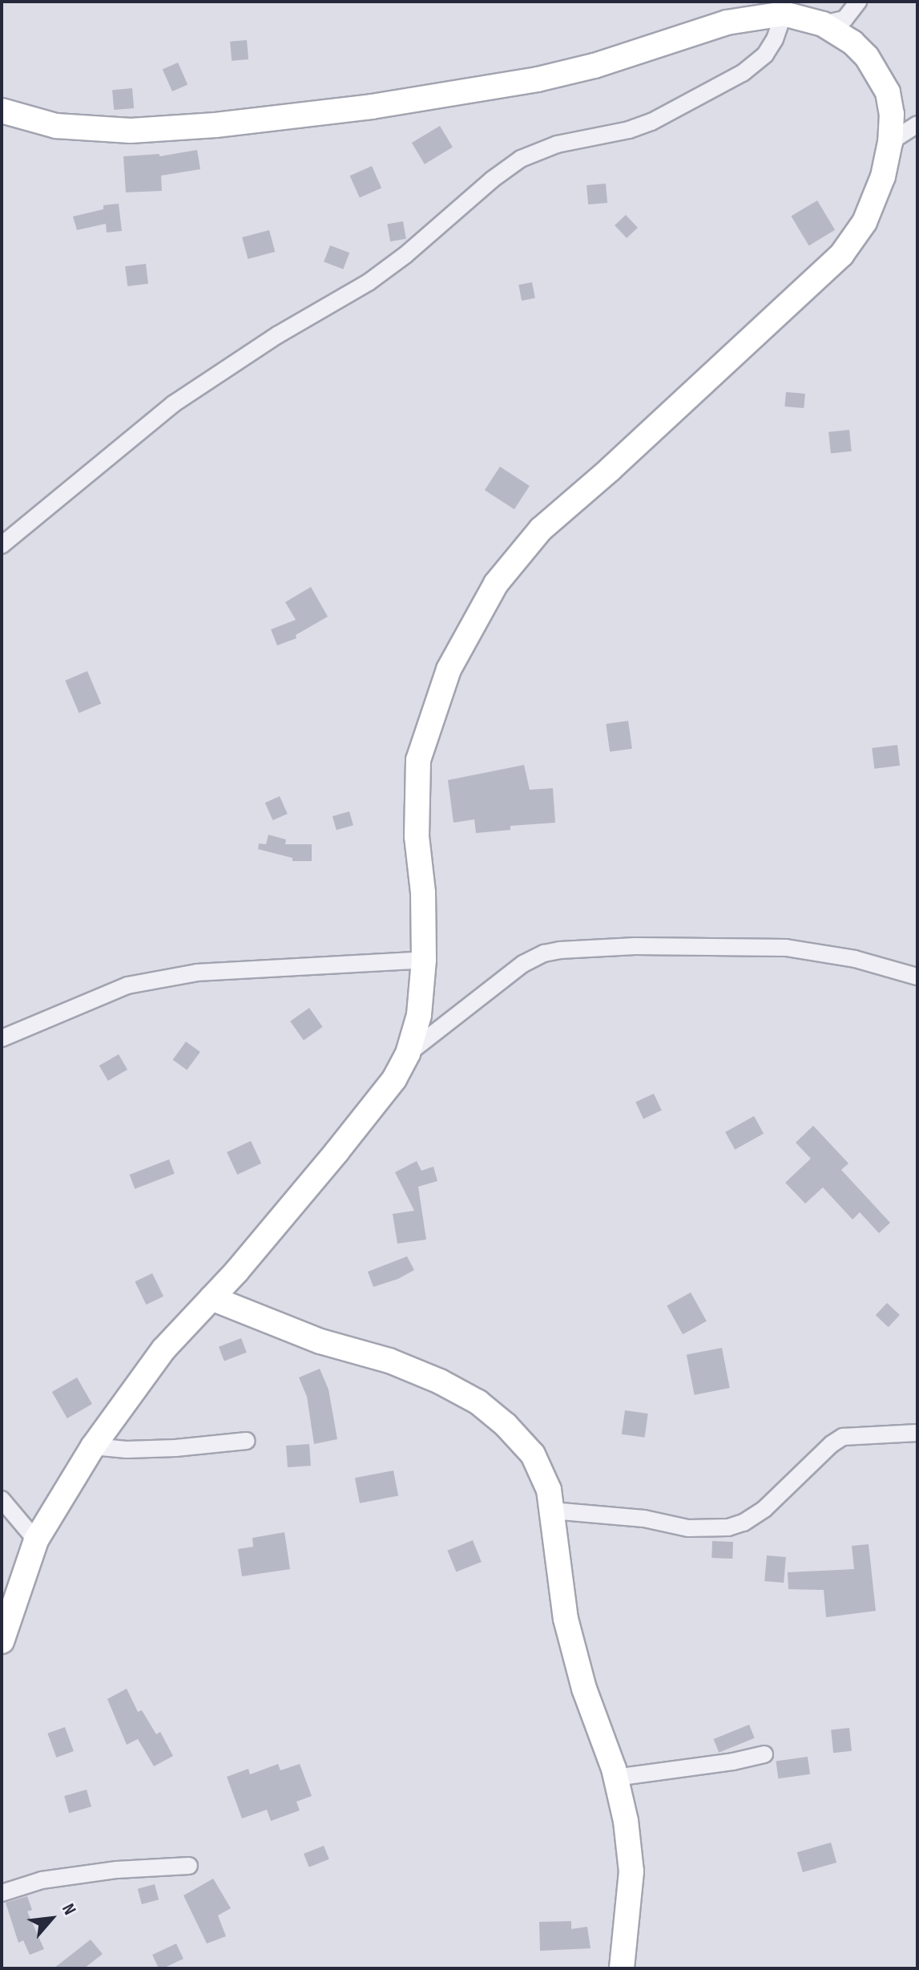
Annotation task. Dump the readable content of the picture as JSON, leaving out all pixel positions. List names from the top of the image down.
{
  "north": "top right"
}
